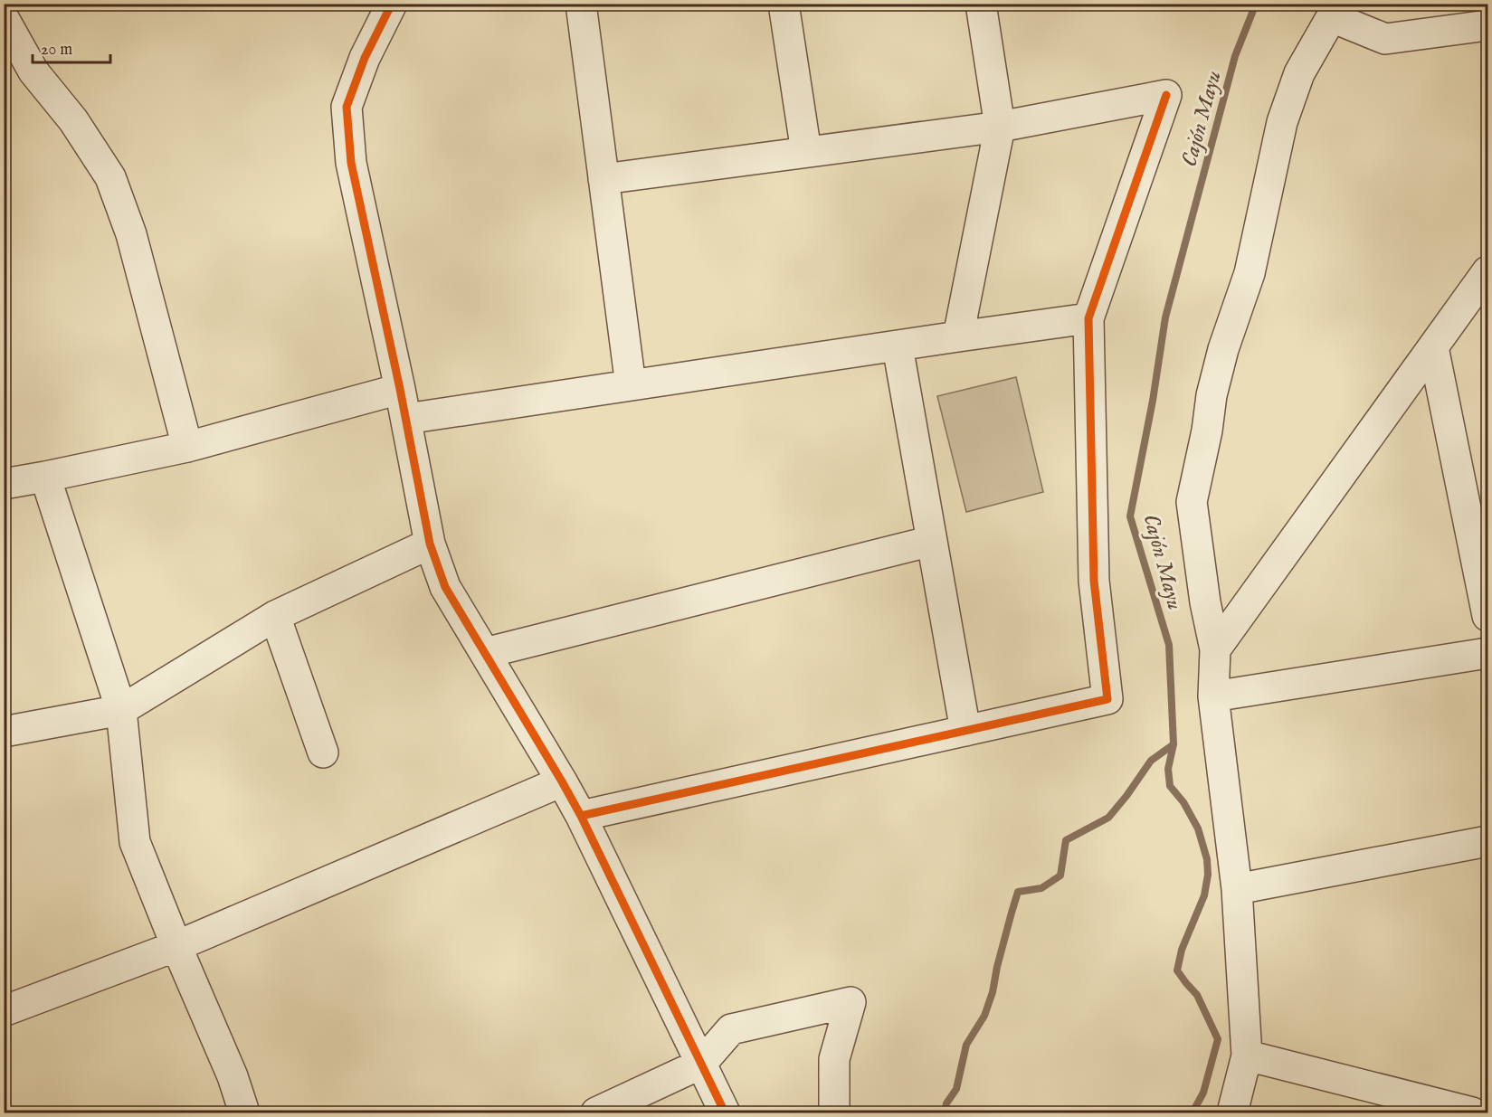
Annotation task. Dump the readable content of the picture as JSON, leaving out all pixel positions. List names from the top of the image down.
{
  "water": ["Cajón Mayu"],
  "scale_bar": "20 m"
}
